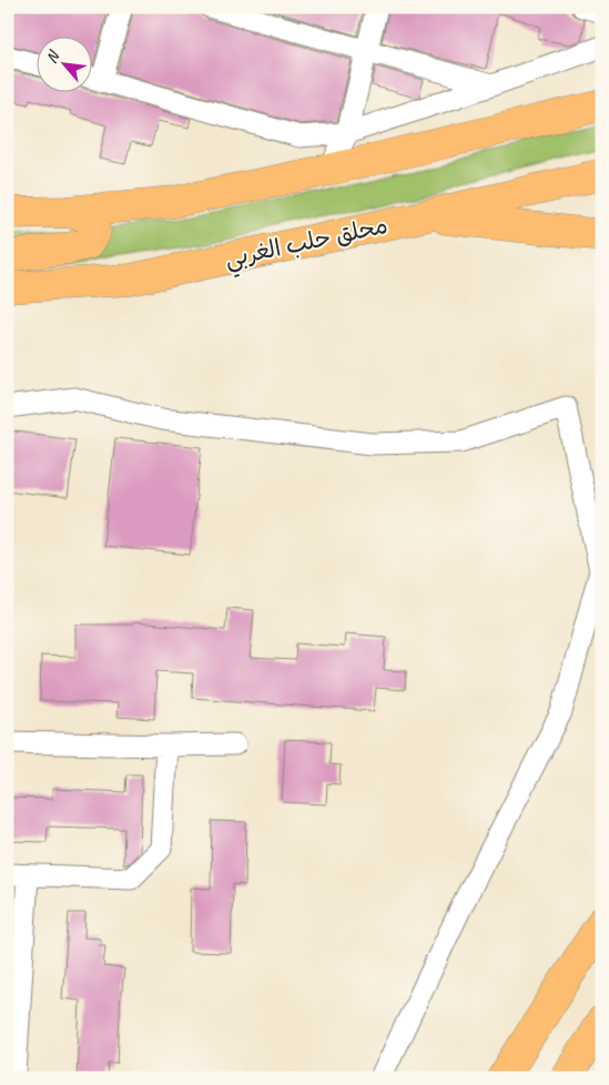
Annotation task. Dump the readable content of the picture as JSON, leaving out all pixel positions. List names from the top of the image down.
{
  "streets": {
    "highway": ["محلق حلب الغربي"]
  },
  "north": "top left"
}
